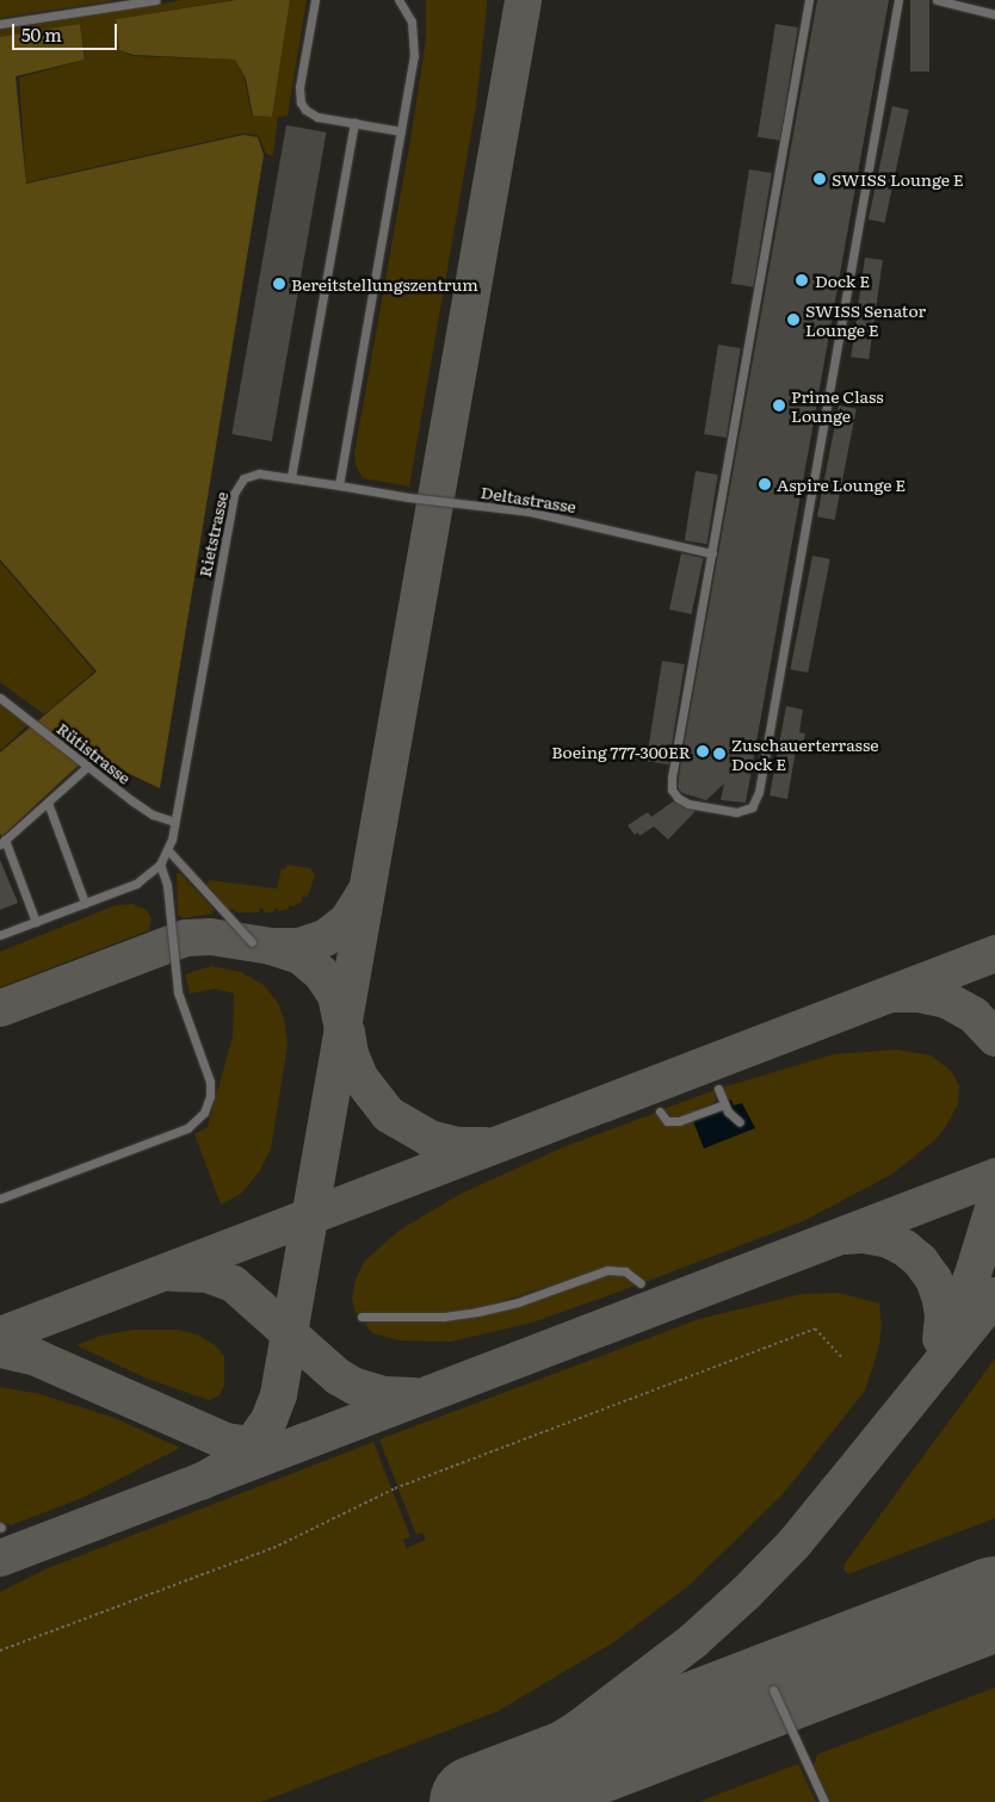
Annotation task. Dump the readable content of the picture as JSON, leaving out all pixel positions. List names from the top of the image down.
{
  "streets": {
    "lane": ["Deltastrasse", "Rietstrasse", "Rütistrasse"]
  },
  "crossings": [
    ["Deltastrasse", "Rietstrasse"],
    ["Rietstrasse", "Rütistrasse"]
  ],
  "places": [
    "SWISS Lounge E",
    "Dock E",
    "Bereitstellungszentrum",
    "SWISS Senator Lounge E",
    "Prime Class Lounge",
    "Aspire Lounge E",
    "Boeing 777-300ER",
    "Zuschauerterrasse Dock E"
  ],
  "scale_bar": "50 m"
}
